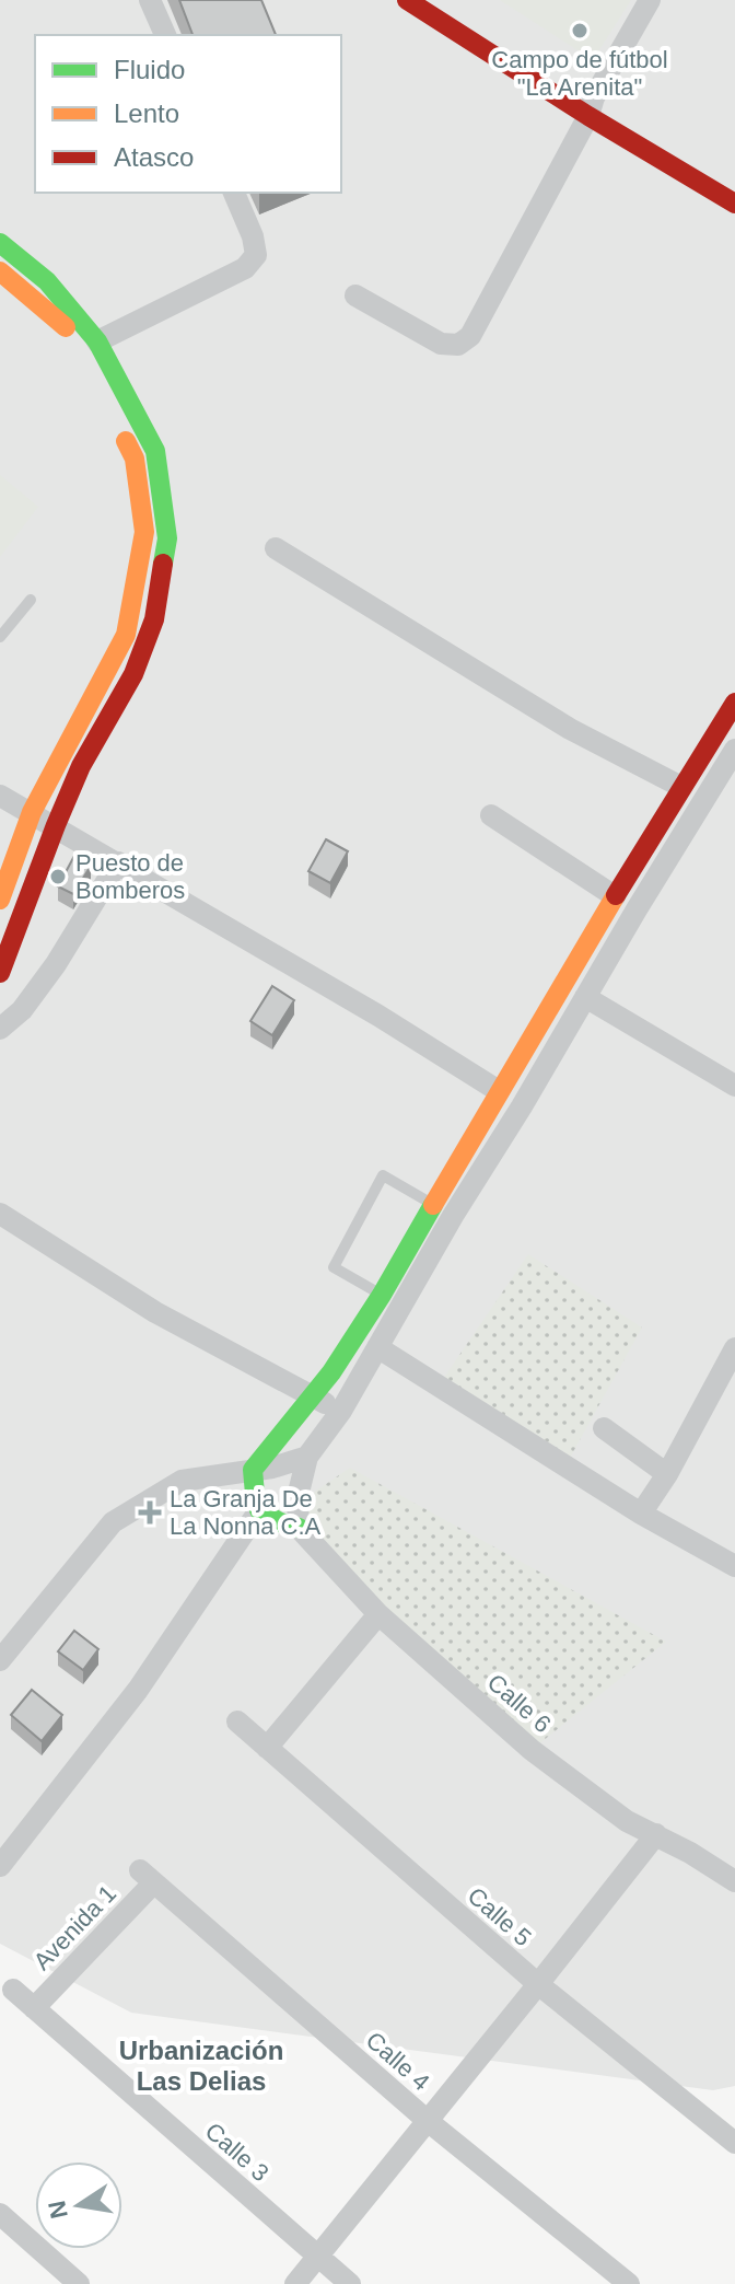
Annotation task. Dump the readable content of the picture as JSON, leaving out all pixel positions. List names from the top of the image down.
{
  "streets": {
    "street": [
      "Calle 6",
      "Calle 5",
      "Avenida 1",
      "Calle 4",
      "Calle 3"
    ]
  },
  "crossings": [
    ["Avenida 1", "Calle 4"],
    ["Avenida 1", "Calle 3"]
  ],
  "districts": ["Urbanización Las Delias"],
  "places": {
    "other": ["Campo de fútbol \"La Arenita\"", "Puesto de Bomberos"],
    "health": ["La Granja De La Nonna C.A"]
  },
  "legend": ["Fluido", "Lento", "Atasco"],
  "north": "left"
}
